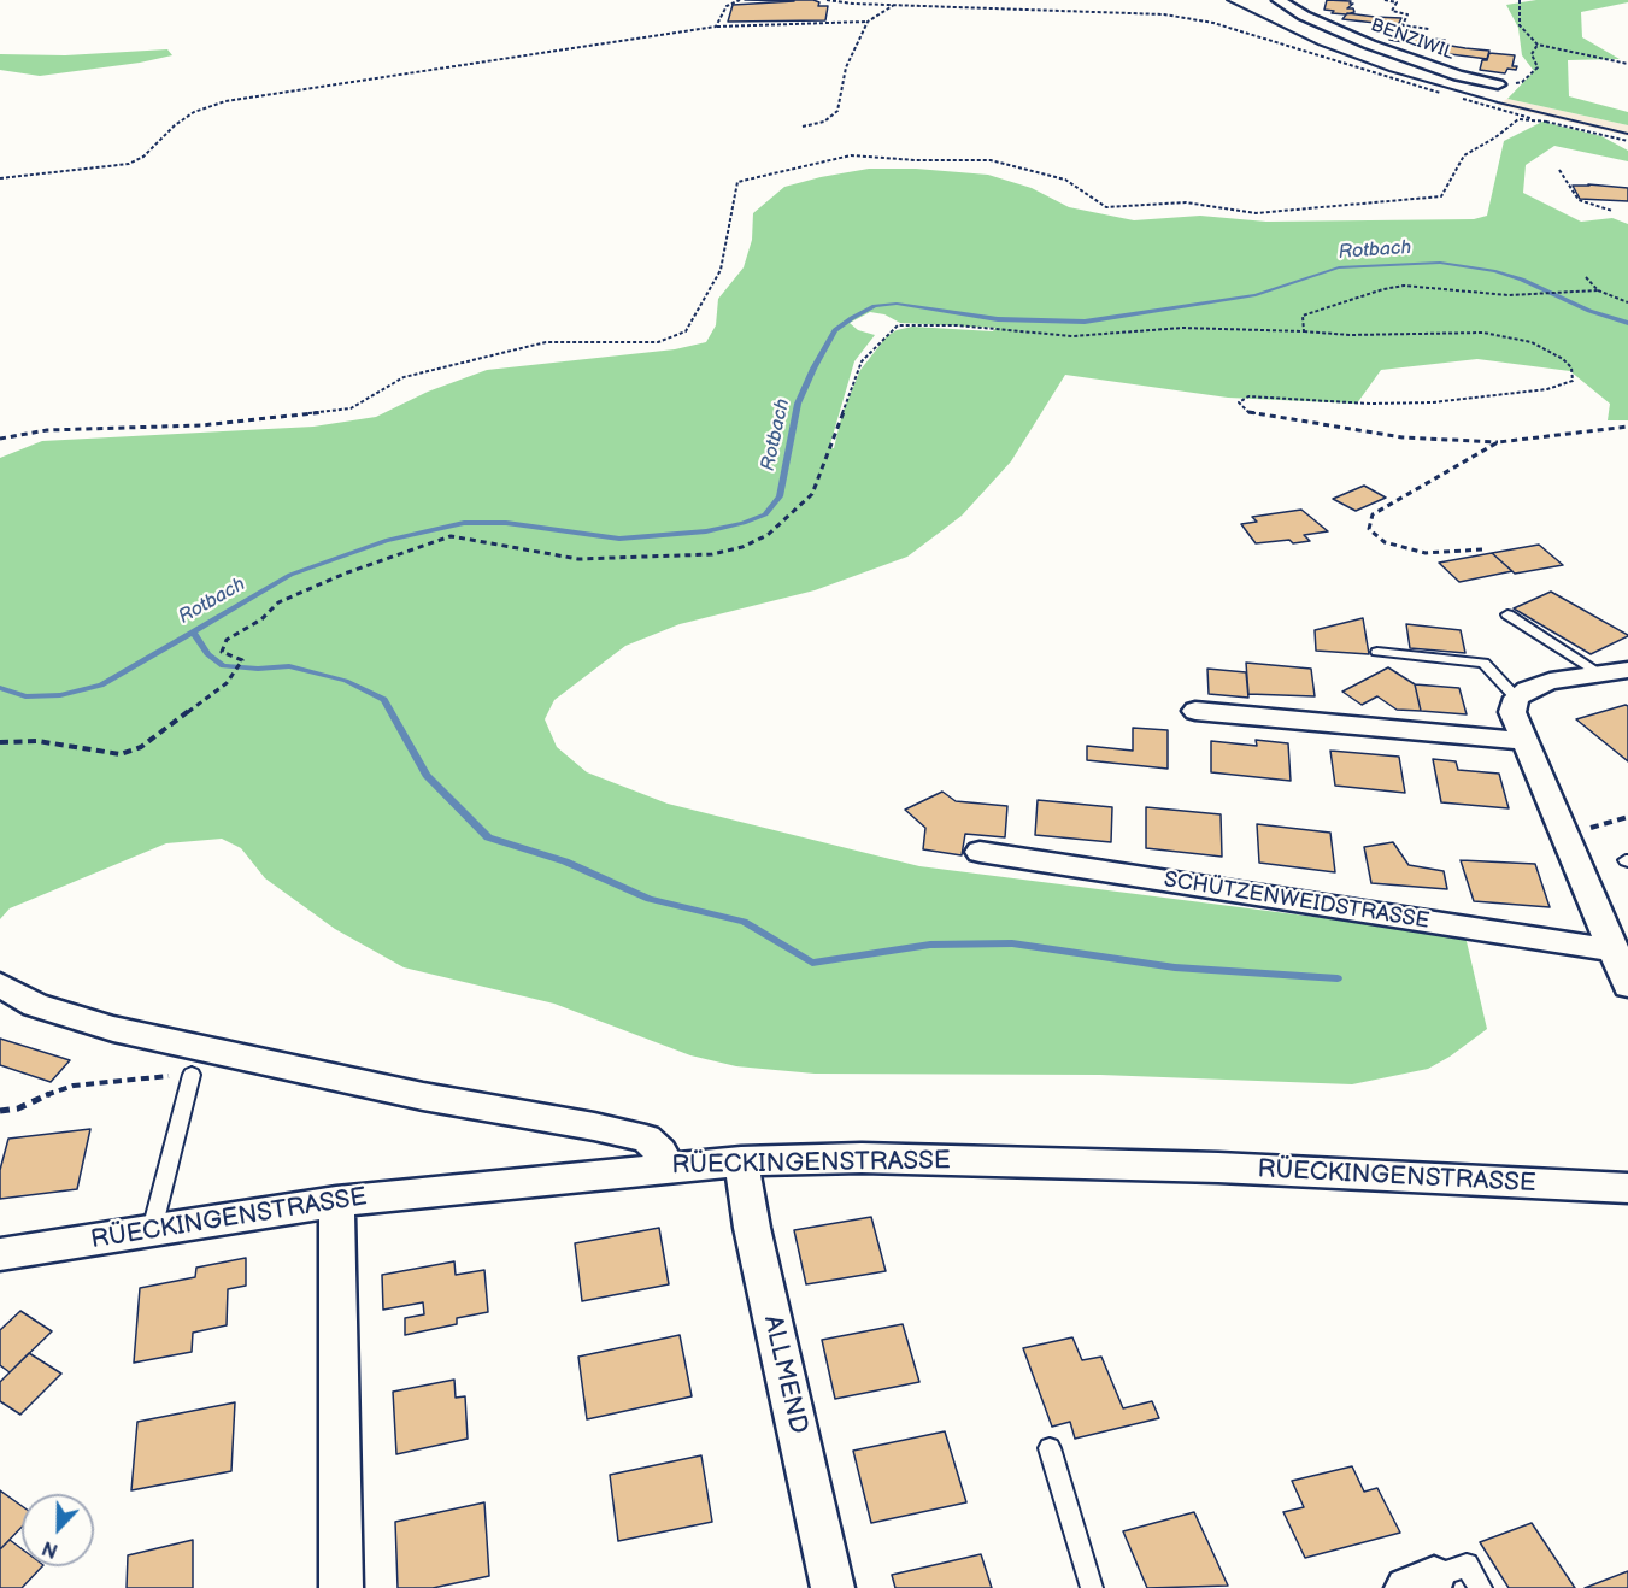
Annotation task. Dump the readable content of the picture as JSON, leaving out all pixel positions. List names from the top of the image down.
{
  "streets": {
    "street": [
      "BENZIWIL",
      "SCHÜTZENWEIDSTRASSE",
      "RÜECKINGENSTRASSE",
      "ALLMEND"
    ]
  },
  "crossings": [
    ["RÜECKINGENSTRASSE", "ALLMEND"]
  ],
  "water": ["Rotbach"],
  "north": "bottom"
}
